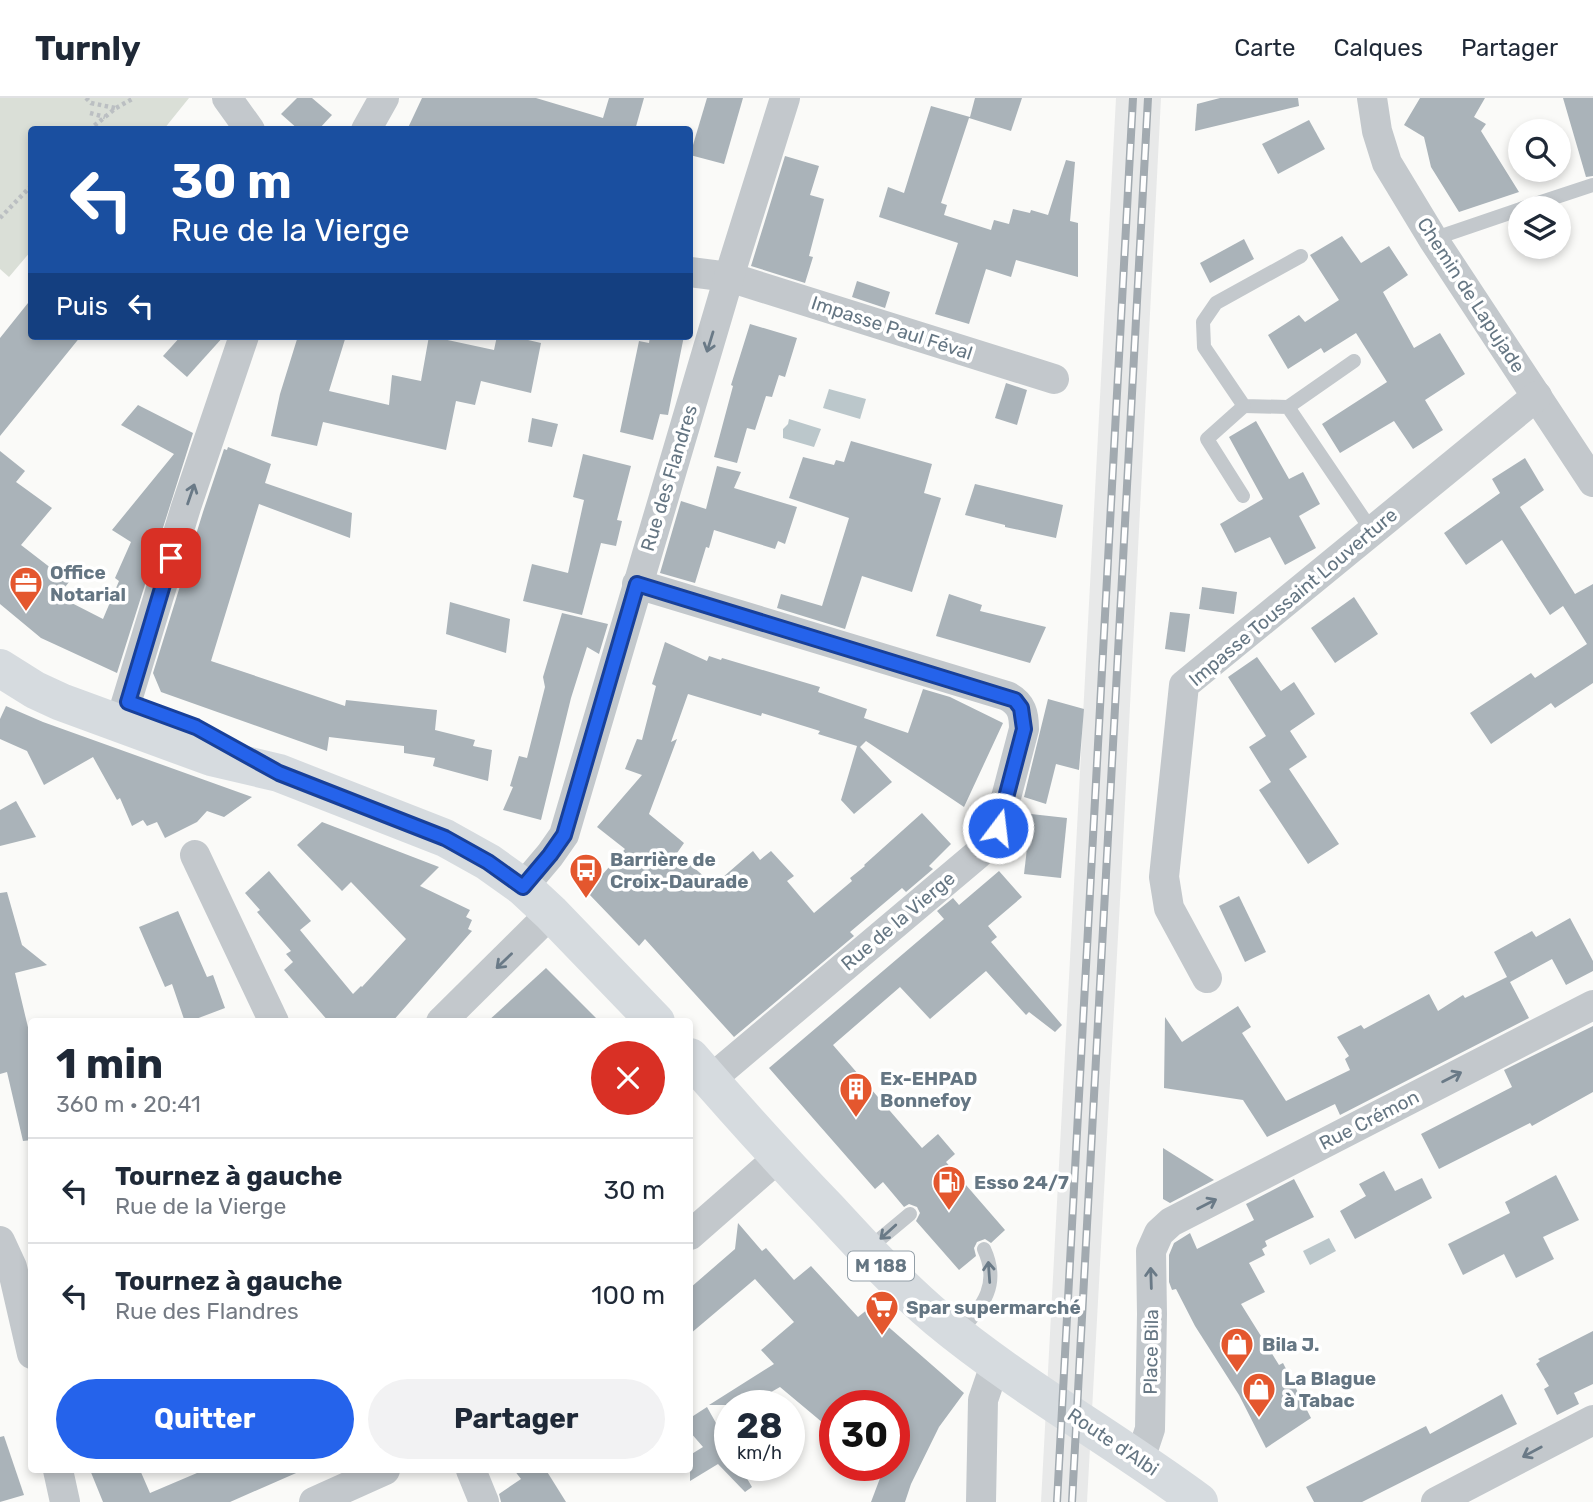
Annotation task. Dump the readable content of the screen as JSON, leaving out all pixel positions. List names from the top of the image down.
{
  "streets": {
    "main road": ["M 188", "Route d'Albi"],
    "street": [
      "Chemin de Lapujade",
      "Impasse Paul Féval",
      "Rue des Flandres",
      "Impasse Toussaint Louverture",
      "Rue de la Vierge",
      "Rue Crémon",
      "Place Bila"
    ]
  },
  "crossings": [
    ["Chemin de Lapujade", "Impasse Toussaint Louverture"],
    ["Impasse Paul Féval", "Rue des Flandres"],
    ["Rue des Flandres", "Rue de la Vierge"],
    ["Rue de la Vierge", "M 188"],
    ["Rue Crémon", "Place Bila"],
    ["M 188", "Route d'Albi"],
    ["Place Bila", "Route d'Albi"]
  ],
  "one_way": ["Rue des Flandres", "Rue Crémon", "Place Bila"],
  "places": {
    "office": ["Office Notarial"],
    "bus stop": ["Barrière de Croix-Daurade"],
    "building": ["Ex-EHPAD Bonnefoy"],
    "fuel station": ["Esso 24/7"],
    "supermarket": ["Spar supermarché"],
    "shop": ["Bila J.", "La Blague à Tabac"]
  },
  "page": {
    "header": "Turnly",
    "nav": ["Carte", "Calques", "Partager"],
    "turn": ["30 m", "Rue de la Vierge"],
    "then": "Puis",
    "heading": ["1 min", "360 m · 20:41"],
    "list": [
      {
        "name": "Tournez à gauche",
        "note": "Rue de la Vierge",
        "value": "30 m"
      },
      {
        "name": "Tournez à gauche",
        "note": "Rue des Flandres",
        "value": "100 m"
      }
    ],
    "buttons": ["Quitter", "Partager"],
    "speed": "28 km/h",
    "limit": "30"
  }
}
